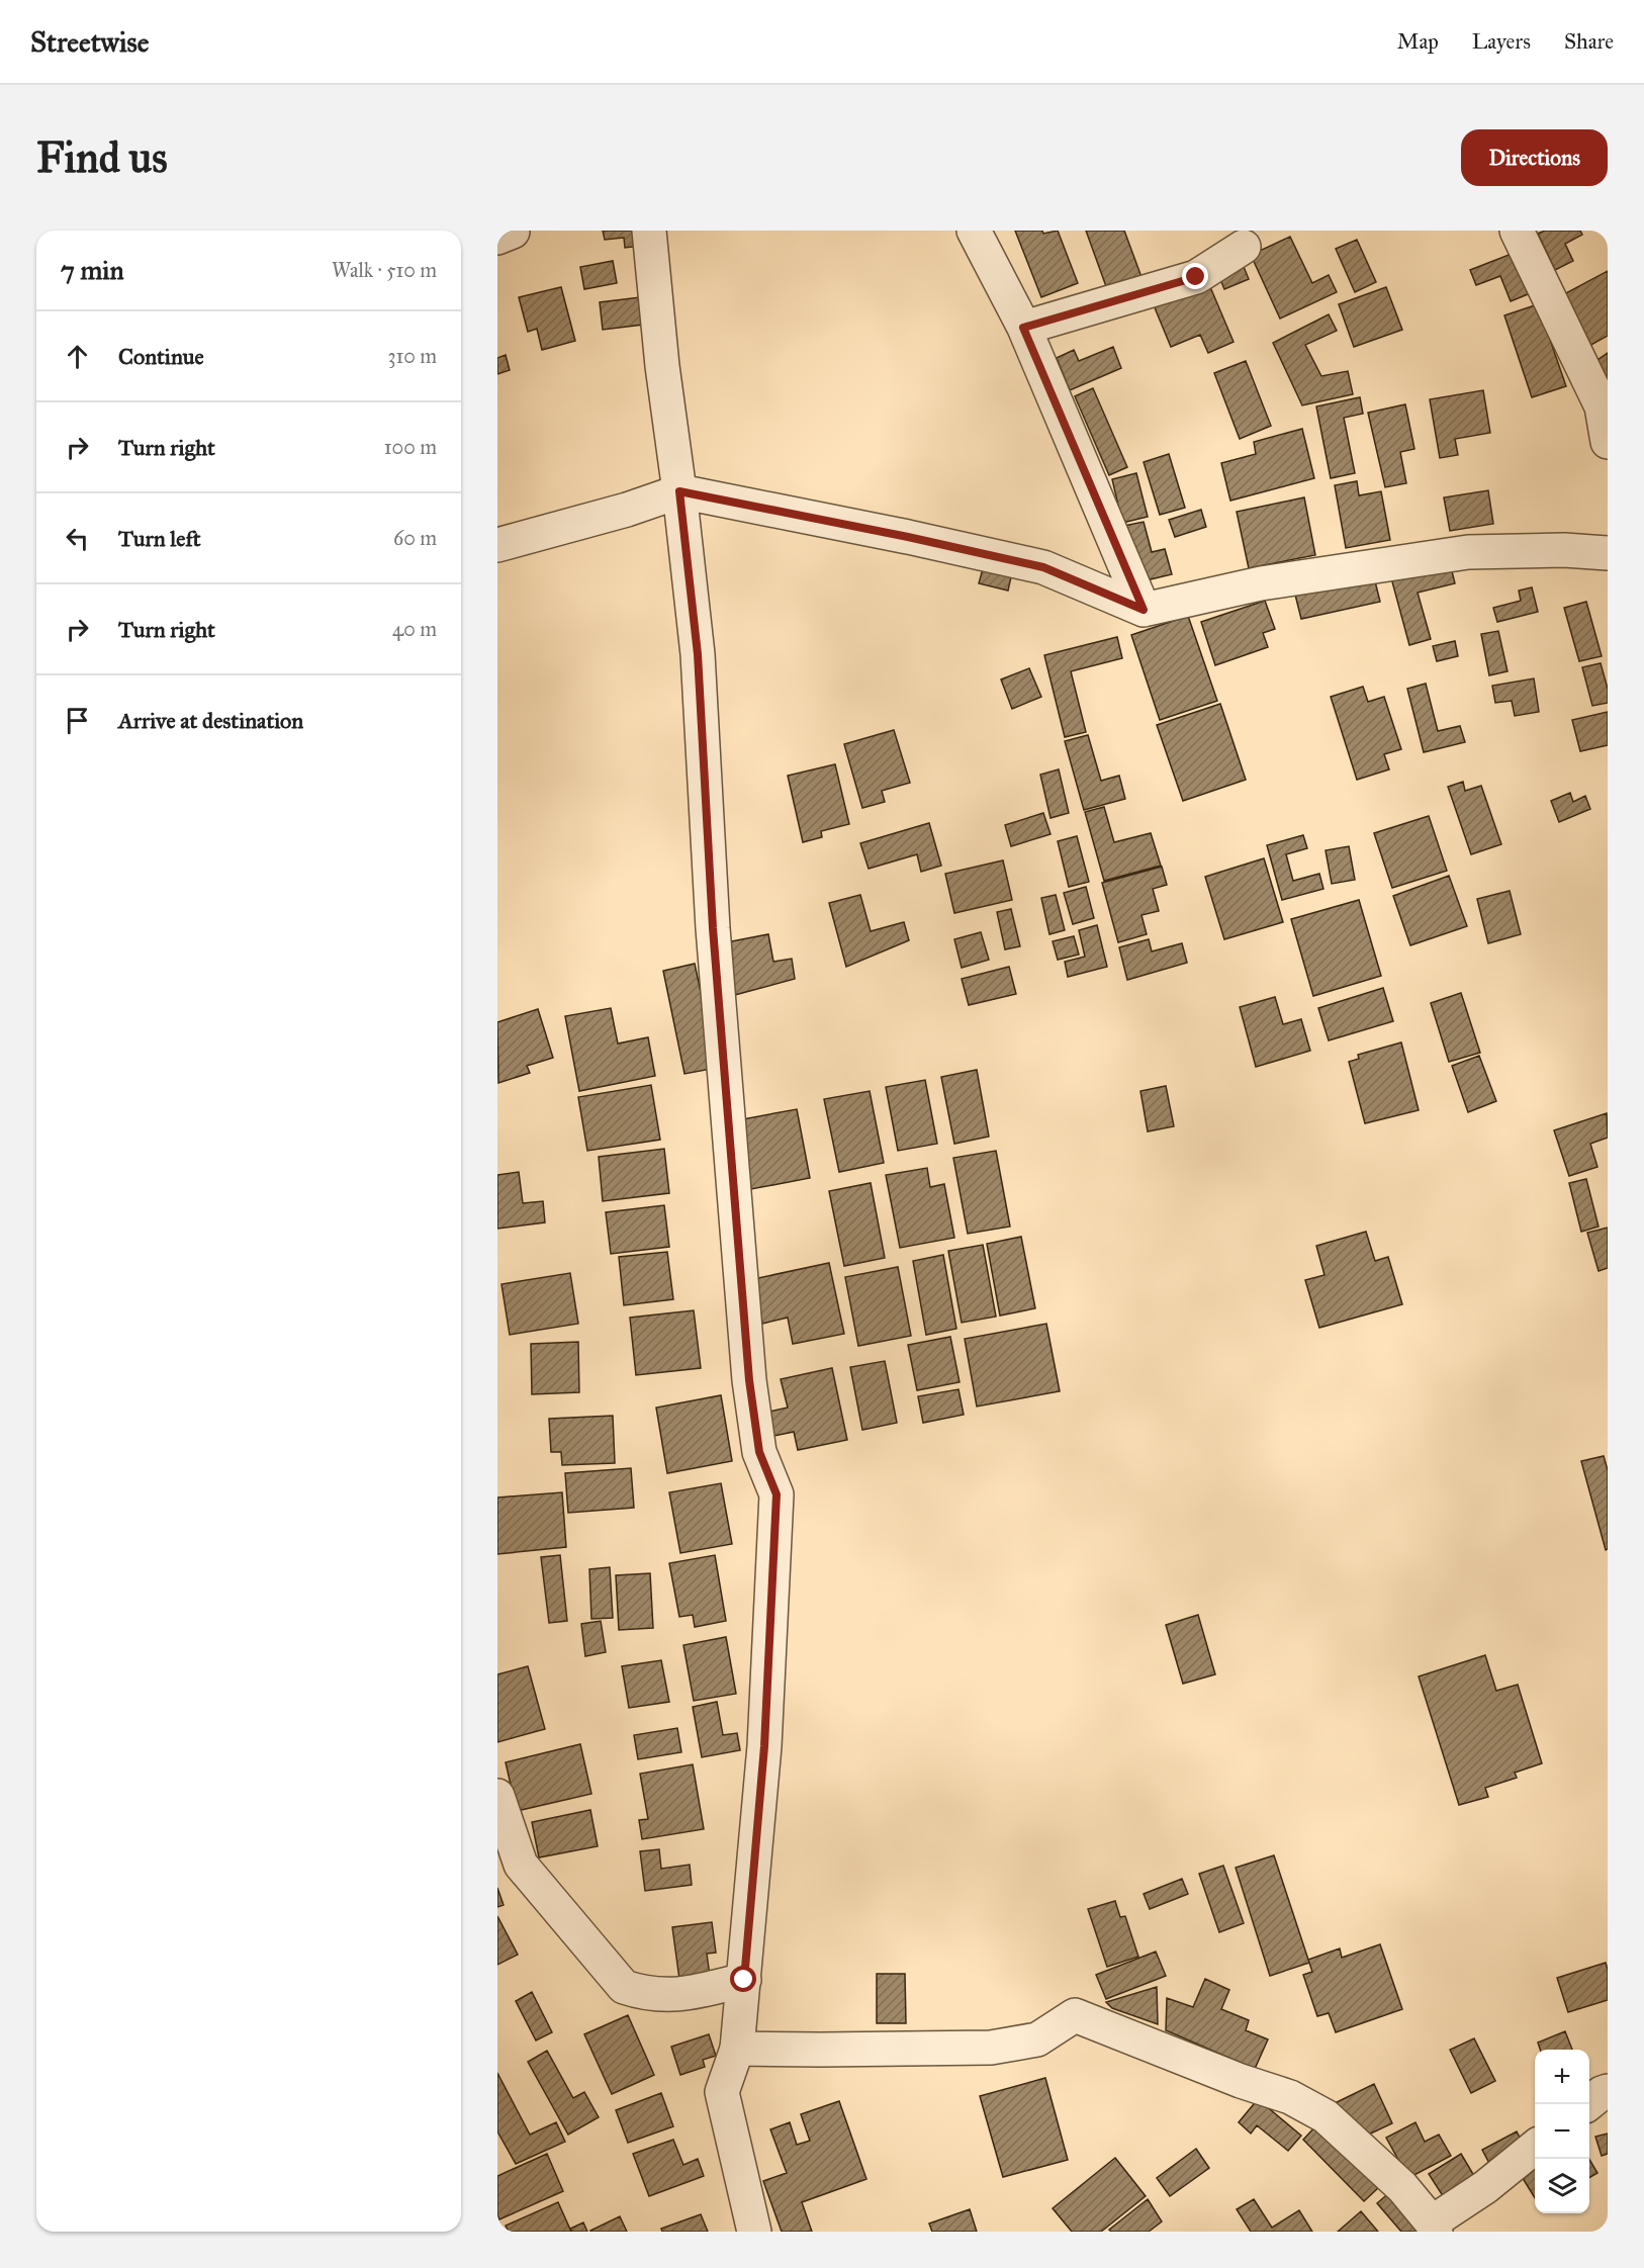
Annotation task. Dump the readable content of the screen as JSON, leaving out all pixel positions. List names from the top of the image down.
{
  "page": {
    "header": "Streetwise",
    "nav": ["Map", "Layers", "Share"],
    "buttons": "Directions",
    "title": "Find us",
    "heading": ["7 min", "Walk · 510 m"],
    "list": [
      ["Continue", "310 m"],
      ["Turn right", "100 m"],
      ["Turn left", "60 m"],
      ["Turn right", "40 m"],
      "Arrive at destination"
    ],
    "map_buttons": ["+", "−"]
  }
}
